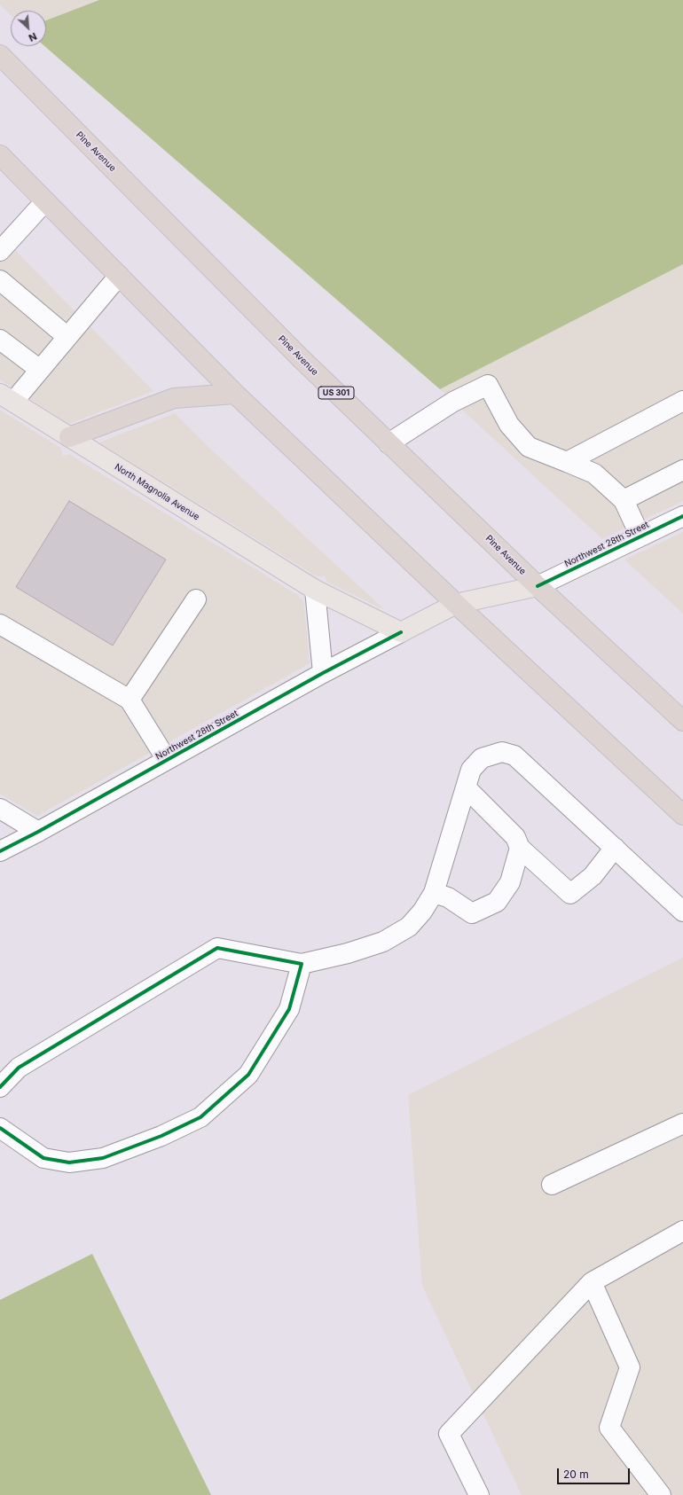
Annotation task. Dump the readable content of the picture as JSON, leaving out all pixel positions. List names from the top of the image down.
{
  "streets": {
    "highway": ["Pine Avenue", "US 301"],
    "main road": ["North Magnolia Avenue", "Northwest 28th Street"]
  },
  "crossings": [
    ["Pine Avenue", "Northwest 28th Street"],
    ["North Magnolia Avenue", "Northwest 28th Street"]
  ],
  "scale_bar": "20 m",
  "north": "bottom right"
}
